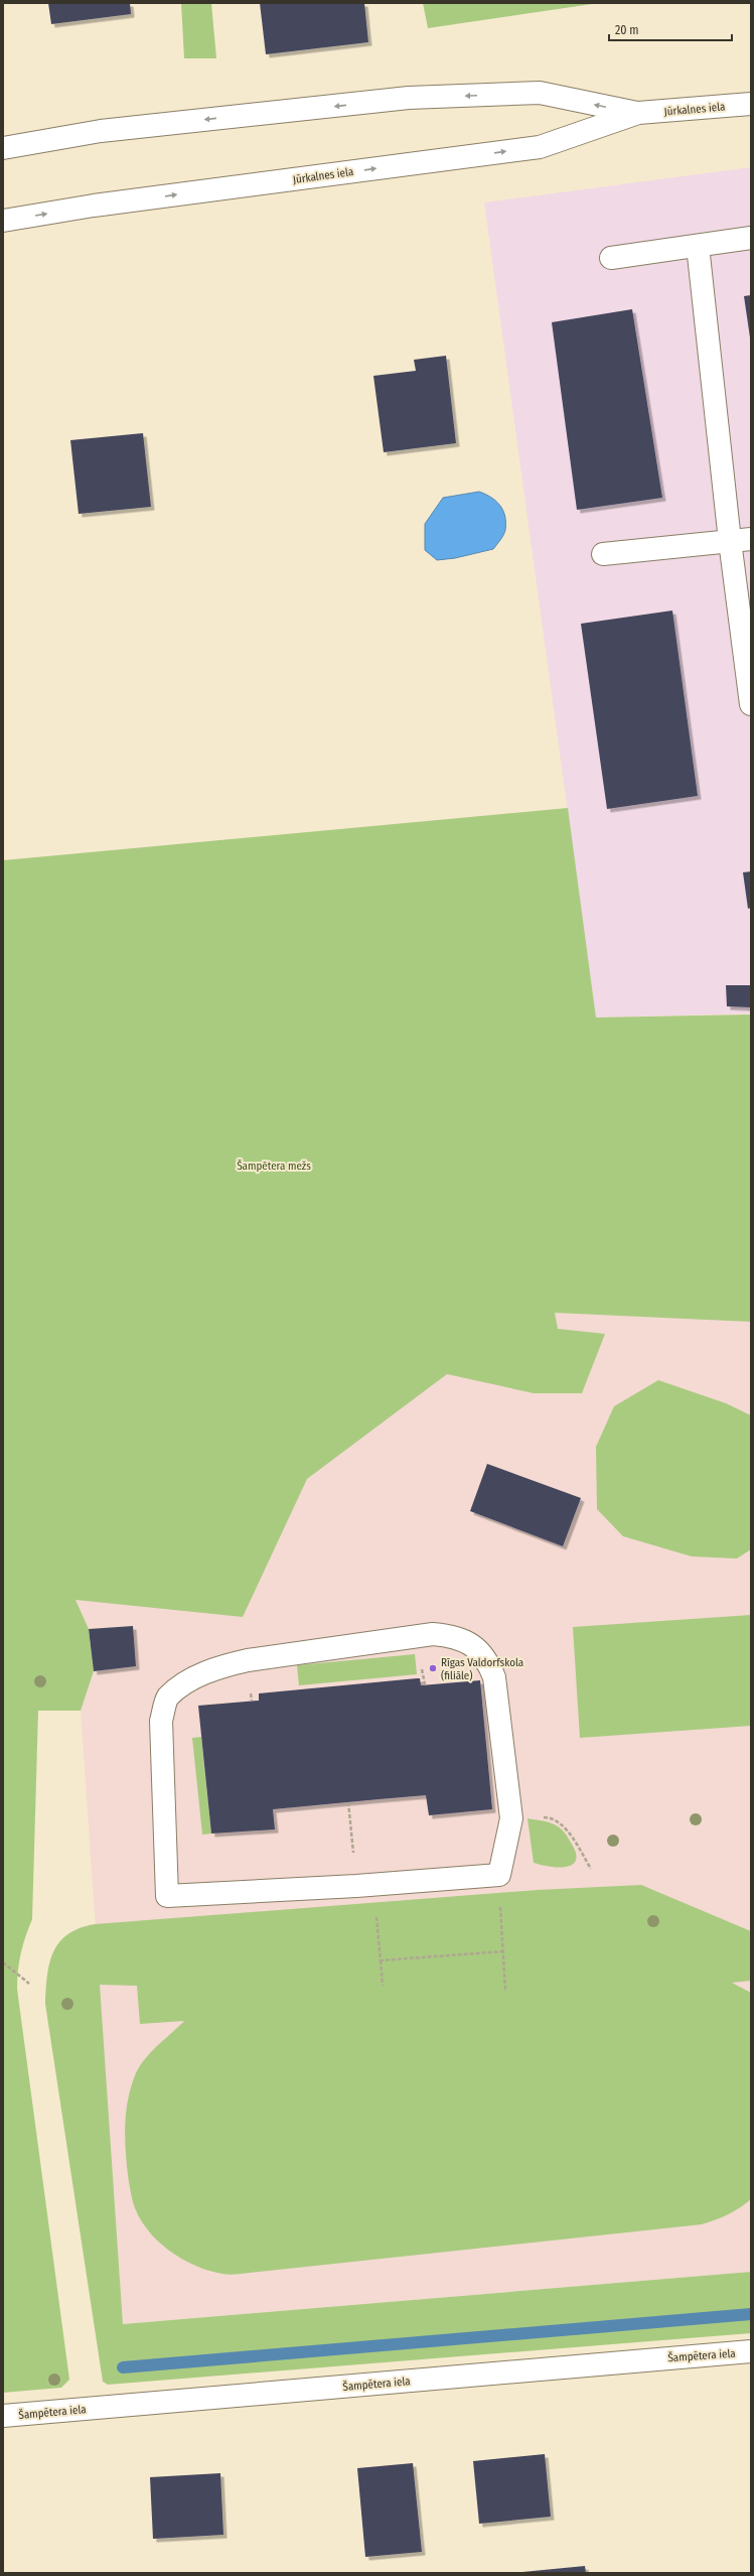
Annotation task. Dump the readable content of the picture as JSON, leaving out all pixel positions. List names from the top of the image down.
{
  "streets": {
    "street": ["Jūrkalnes iela", "Šampētera iela"]
  },
  "parks": ["Šampētera mežs"],
  "places": ["Rīgas Valdorfskola (filiāle)"],
  "scale_bar": "20 m"
}
